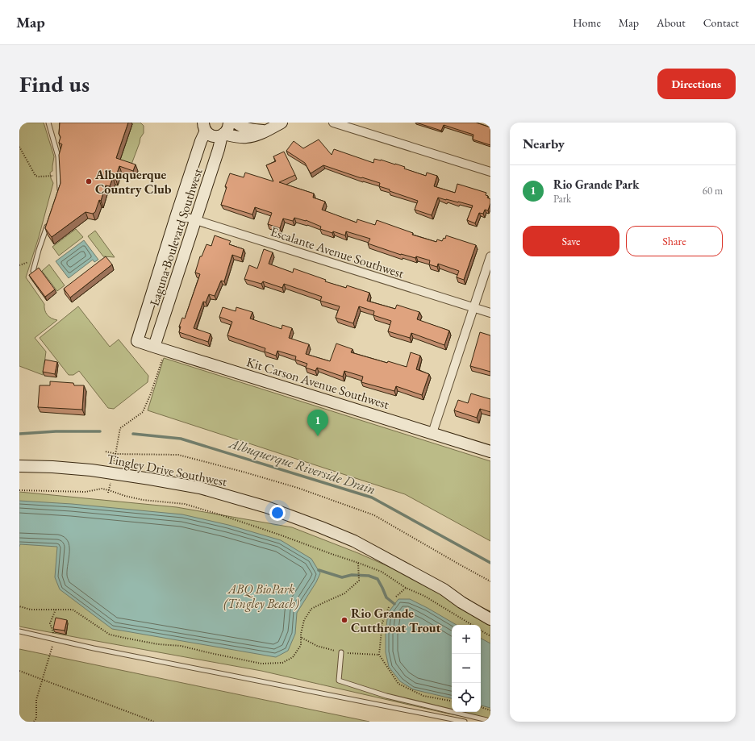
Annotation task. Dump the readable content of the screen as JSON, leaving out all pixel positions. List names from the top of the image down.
{
  "streets": {
    "street": [
      "Laguna Boulevard Southwest",
      "Escalante Avenue Southwest",
      "Kit Carson Avenue Southwest",
      "Tingley Drive Southwest"
    ]
  },
  "crossings": [
    ["Laguna Boulevard Southwest", "Escalante Avenue Southwest"],
    ["Laguna Boulevard Southwest", "Kit Carson Avenue Southwest"]
  ],
  "water": ["Albuquerque Riverside Drain"],
  "parks": ["ABQ BioPark (Tingley Beach)"],
  "places": ["Albuquerque Country Club", "Rio Grande Cutthroat Trout"],
  "page": {
    "header": "Map",
    "nav": [
      "Home",
      "Map",
      "About",
      "Contact"
    ],
    "buttons": [
      "Directions",
      ["Save", "Share"]
    ],
    "title": "Find us",
    "heading": "Nearby",
    "list": [
      {
        "mark": "1",
        "name": "Rio Grande Park",
        "note": "Park",
        "value": "60 m"
      }
    ],
    "pins": "1",
    "map_buttons": ["+", "−"]
  }
}
